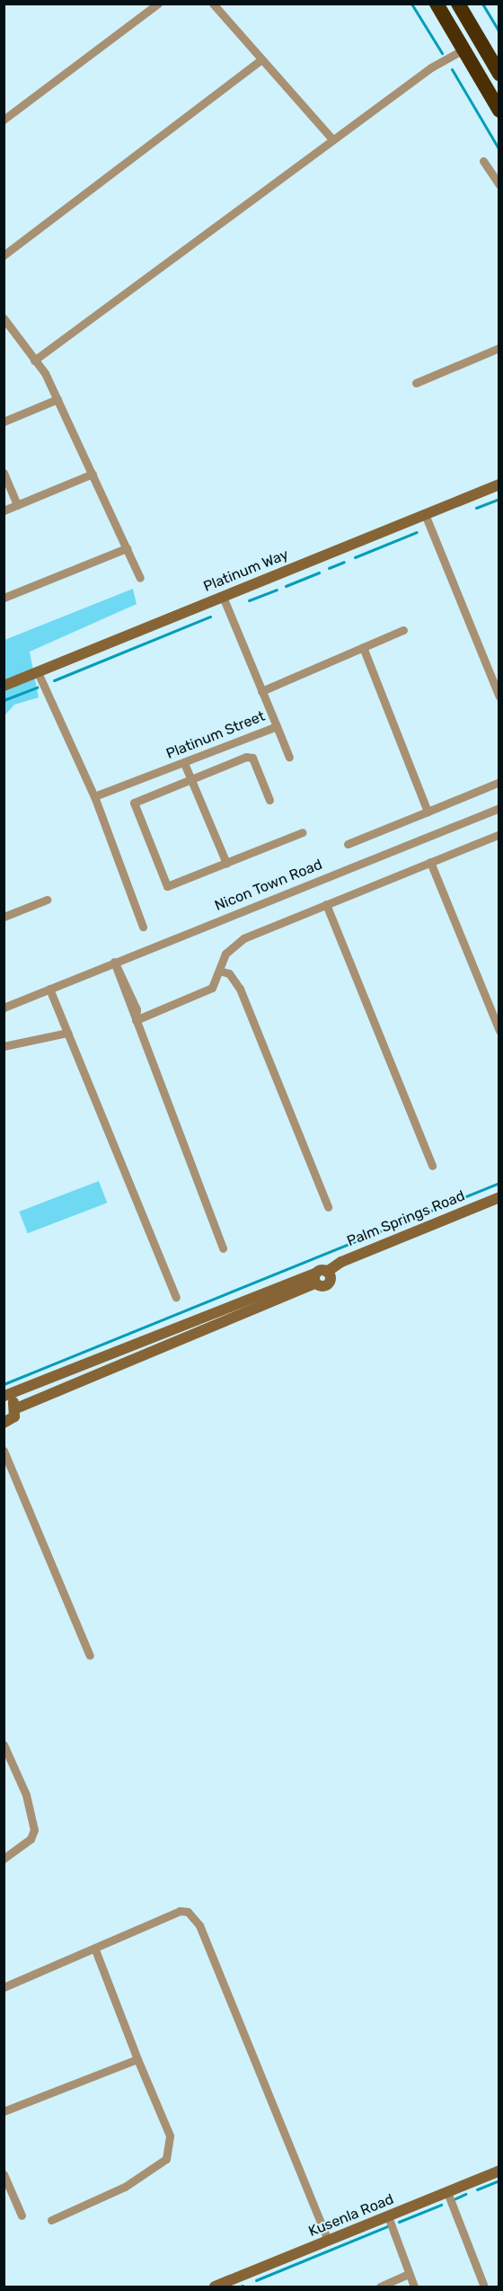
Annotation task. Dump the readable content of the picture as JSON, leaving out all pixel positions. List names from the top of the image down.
{
  "streets": {
    "street": [
      "Platinum Way",
      "Platinum Street",
      "Nicon Town Road",
      "Palm Springs Road",
      "Kusenla Road"
    ]
  },
  "crossings": [
    ["Platinum Way", "Platinum Street"]
  ]
}
